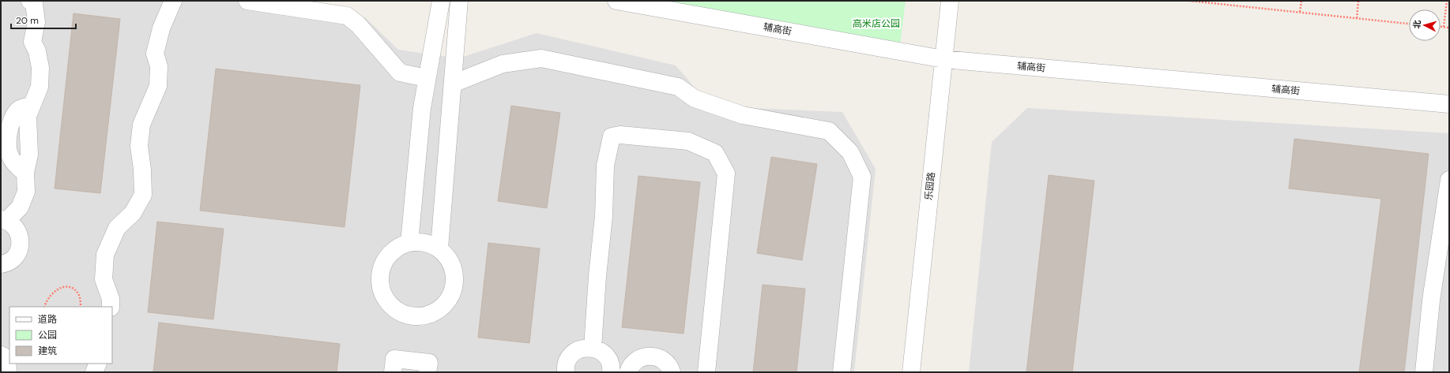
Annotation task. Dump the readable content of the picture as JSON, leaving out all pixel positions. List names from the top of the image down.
{
  "streets": {
    "street": ["辅高街", "乐园路"]
  },
  "crossings": [
    ["辅高街", "乐园路"]
  ],
  "parks": ["高米店公园"],
  "legend": ["道路", "公园", "建筑"],
  "scale_bar": "20 m",
  "north": "left"
}
